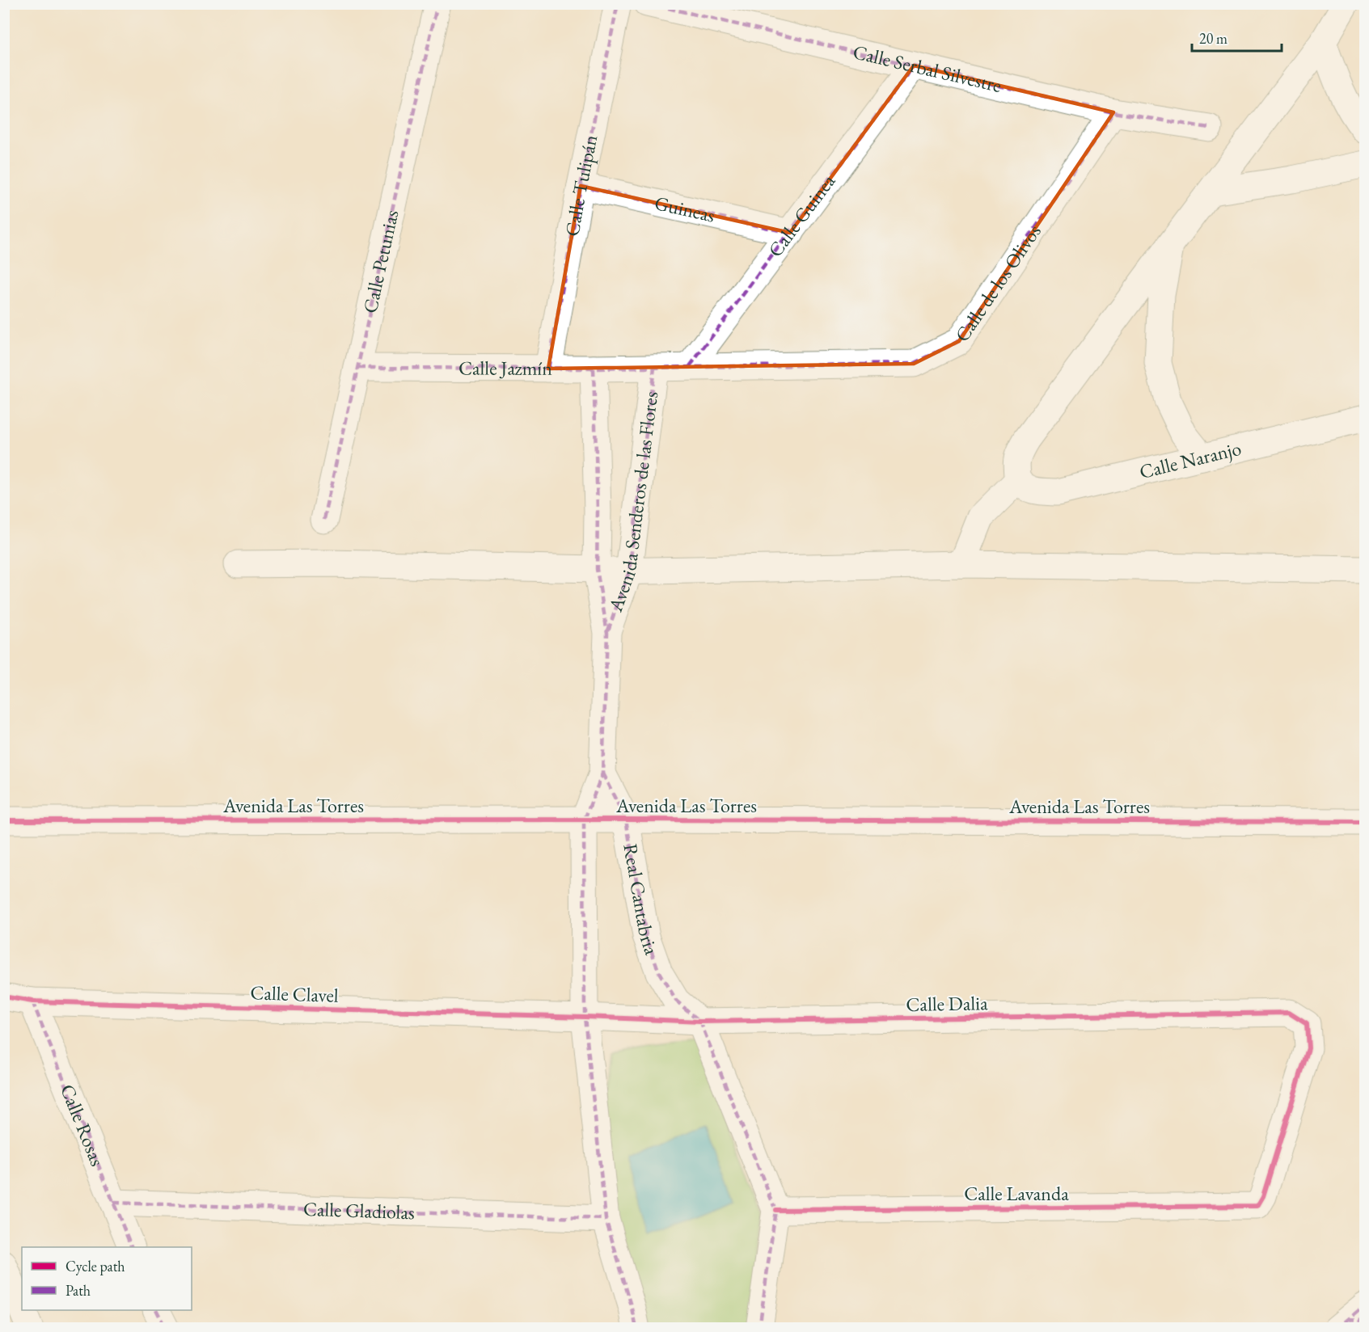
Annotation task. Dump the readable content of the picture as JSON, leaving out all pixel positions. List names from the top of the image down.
{
  "streets": {
    "street": [
      "Calle Serbal Silvestre",
      "Calle Tulipán",
      "Guineas",
      "Calle Guinea",
      "Calle Petunias",
      "Calle de los Olivos",
      "Calle Jazmín",
      "Calle Naranjo",
      "Avenida Senderos de las Flores",
      "Avenida Las Torres",
      "Real Cantabria",
      "Calle Clavel",
      "Calle Dalia",
      "Calle Rosas",
      "Calle Lavanda",
      "Calle Gladiolas"
    ]
  },
  "crossings": [
    ["Calle Serbal Silvestre", "Calle Guinea"],
    ["Calle Serbal Silvestre", "Calle de los Olivos"],
    ["Calle Tulipán", "Guineas"],
    ["Calle Tulipán", "Calle Jazmín"],
    ["Guineas", "Calle Guinea"],
    ["Calle Guinea", "Calle de los Olivos"],
    ["Calle Petunias", "Calle Jazmín"],
    ["Calle de los Olivos", "Calle Jazmín"],
    ["Calle de los Olivos", "Avenida Senderos de las Flores"],
    ["Calle Jazmín", "Avenida Senderos de las Flores"],
    ["Avenida Senderos de las Flores", "Real Cantabria"],
    ["Avenida Las Torres", "Real Cantabria"],
    ["Real Cantabria", "Calle Dalia"],
    ["Real Cantabria", "Calle Lavanda"],
    ["Calle Clavel", "Calle Dalia"],
    ["Calle Clavel", "Calle Rosas"],
    ["Calle Dalia", "Calle Lavanda"],
    ["Calle Rosas", "Calle Gladiolas"]
  ],
  "legend": ["Cycle path", "Path"],
  "scale_bar": "20 m"
}
